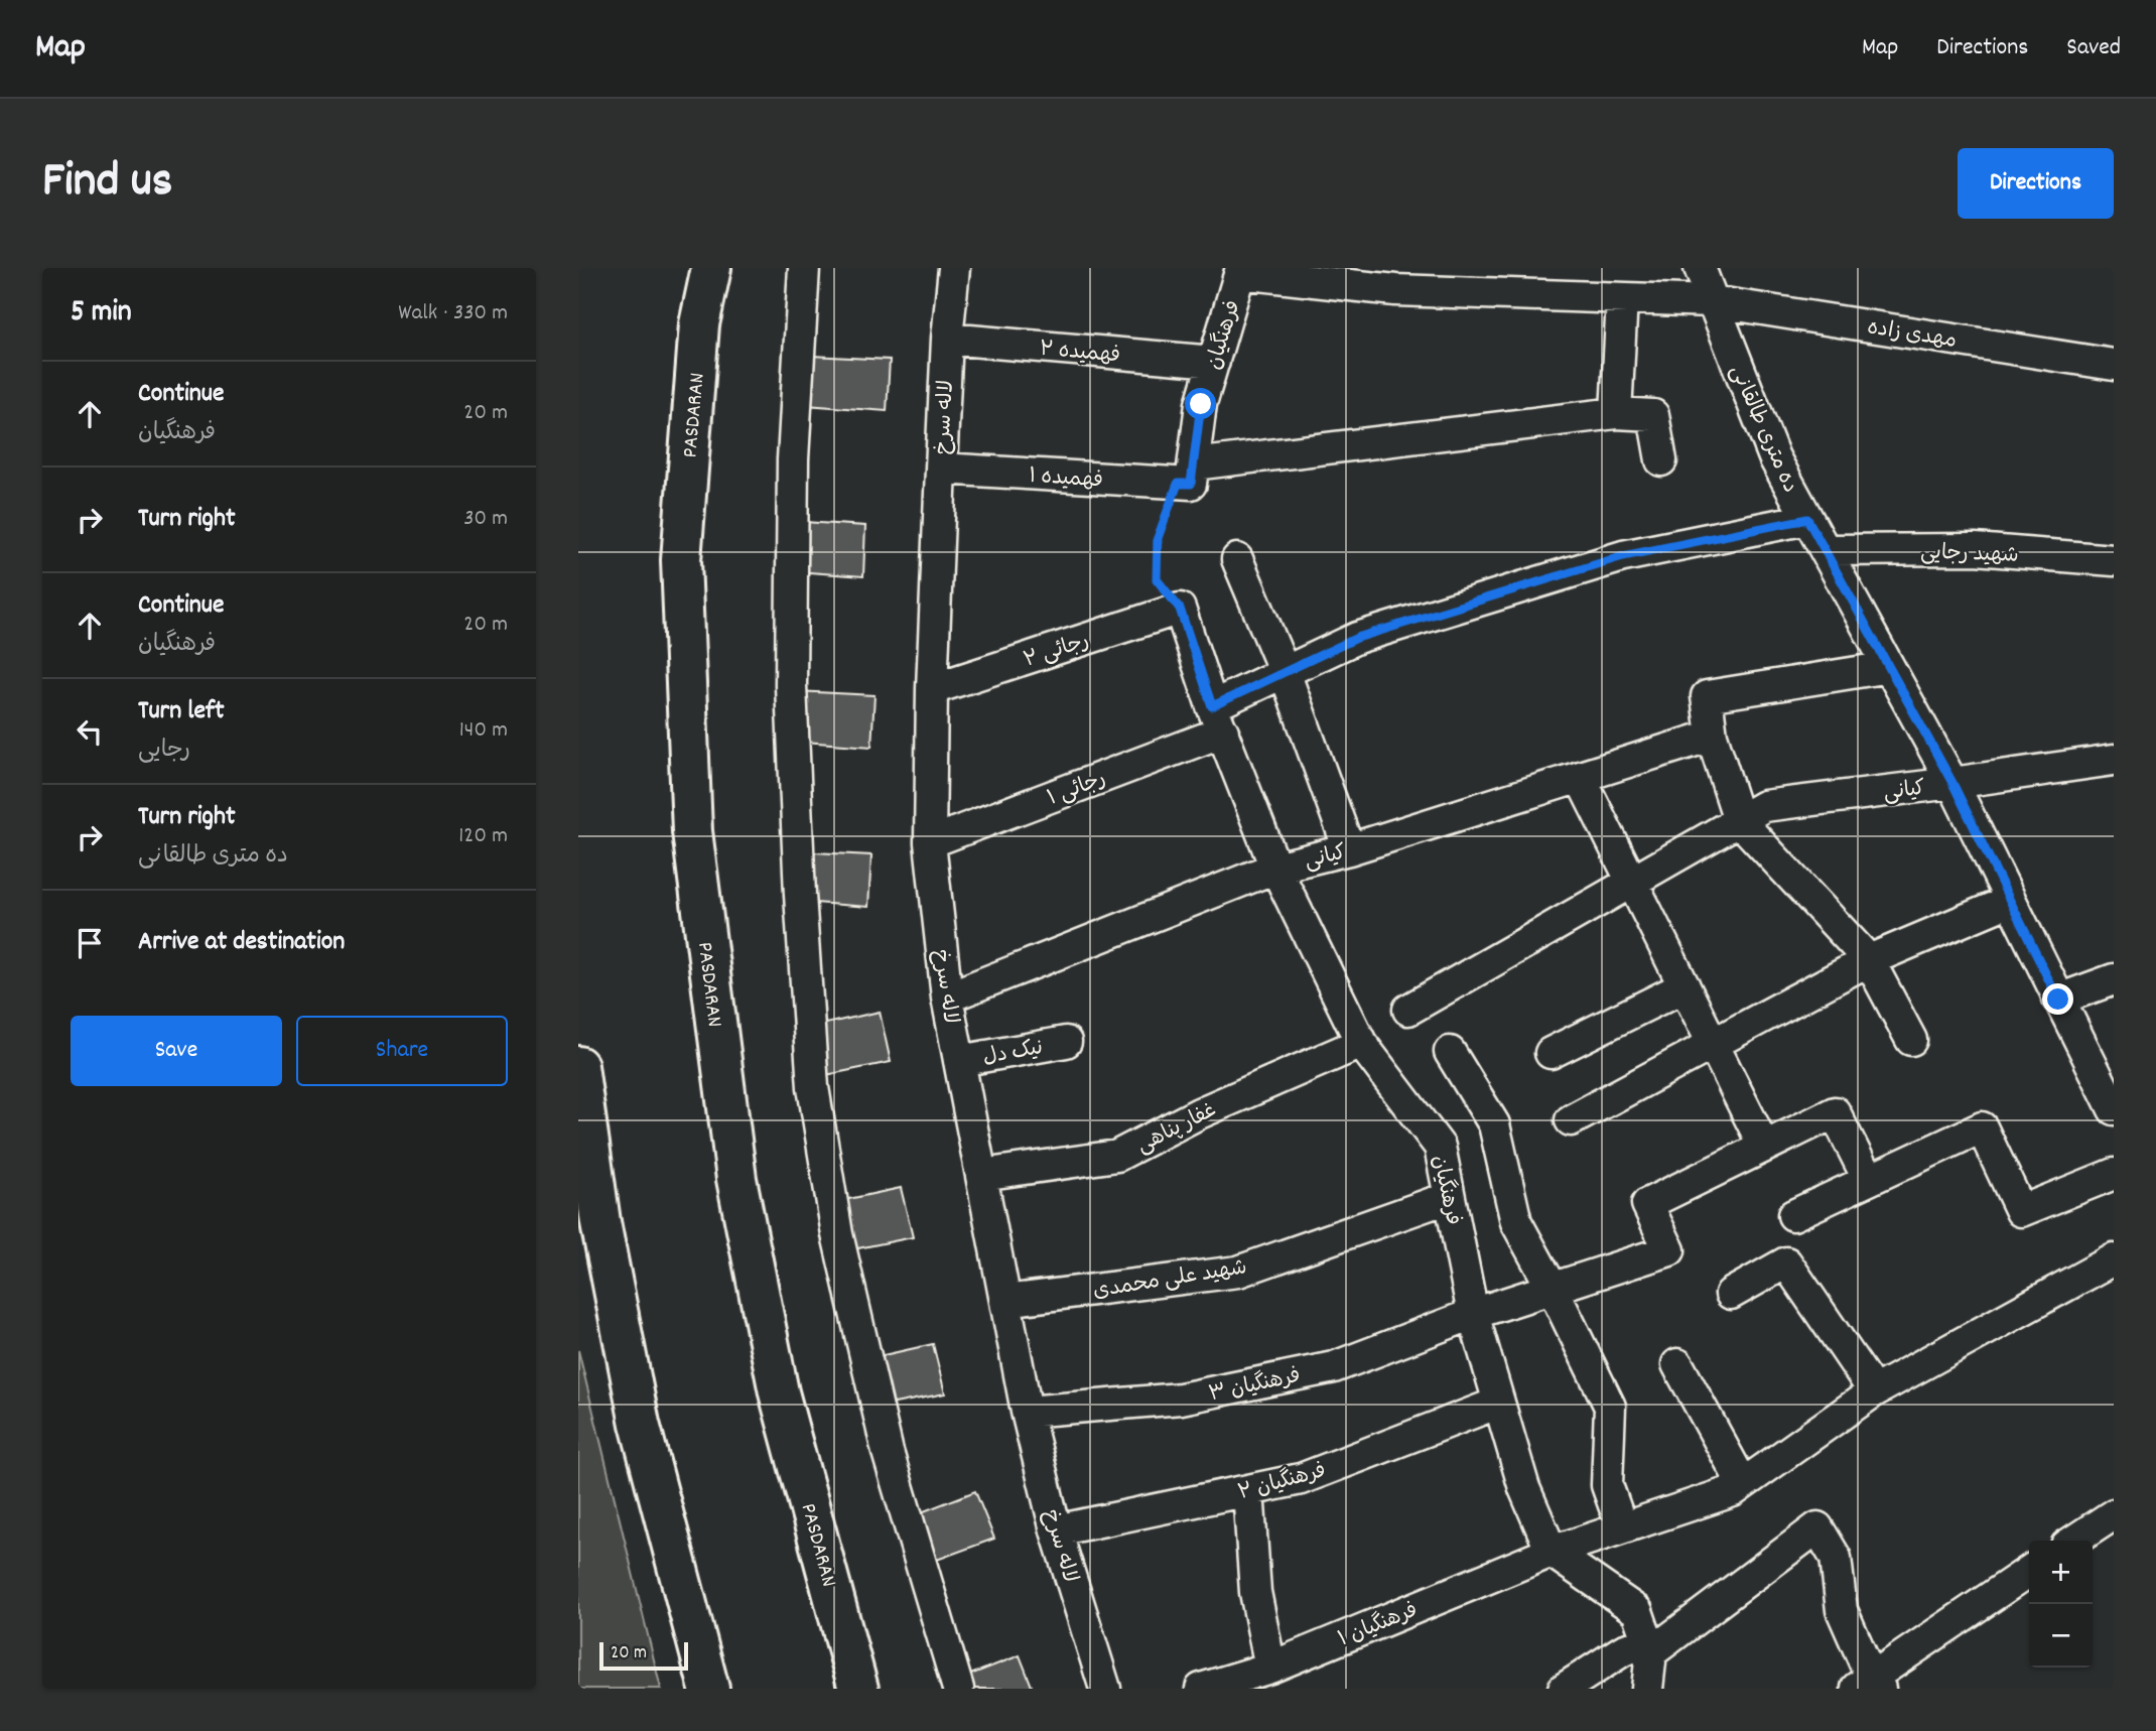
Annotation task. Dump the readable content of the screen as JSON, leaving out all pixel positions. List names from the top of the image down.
{
  "streets": {
    "highway": ["PASDARAN"],
    "street": [
      "مهدی زاده",
      "فرهنگیان",
      "فهمیده ۲",
      "لاله سرخ",
      "ده متری طالقانی",
      "فهمیده ۱",
      "شهید رجایی",
      "رجائی ۲",
      "رجائی ۱",
      "کیانی",
      "نیک دل",
      "غفار پناهی",
      "شهید علی محمدی",
      "فرهنگیان ۳",
      "فرهنگیان ۲",
      "فرهنگیان ۱"
    ]
  },
  "crossings": [
    ["مهدی زاده", "فرهنگیان"],
    ["مهدی زاده", "ده متری طالقانی"],
    ["فرهنگیان", "فهمیده ۲"],
    ["فرهنگیان", "فهمیده ۱"],
    ["فرهنگیان", "رجائی ۲"],
    ["فرهنگیان", "رجائی ۱"],
    ["فرهنگیان", "کیانی"],
    ["فرهنگیان", "غفار پناهی"],
    ["فرهنگیان", "شهید علی محمدی"],
    ["فرهنگیان", "فرهنگیان ۳"],
    ["فرهنگیان", "فرهنگیان ۲"],
    ["فرهنگیان", "فرهنگیان ۱"],
    ["فهمیده ۲", "لاله سرخ"],
    ["لاله سرخ", "فهمیده ۱"],
    ["لاله سرخ", "رجائی ۲"],
    ["لاله سرخ", "رجائی ۱"],
    ["لاله سرخ", "کیانی"],
    ["لاله سرخ", "نیک دل"],
    ["لاله سرخ", "غفار پناهی"],
    ["لاله سرخ", "شهید علی محمدی"],
    ["لاله سرخ", "فرهنگیان ۳"],
    ["لاله سرخ", "فرهنگیان ۲"],
    ["ده متری طالقانی", "شهید رجایی"],
    ["ده متری طالقانی", "رجائی ۱"],
    ["ده متری طالقانی", "کیانی"]
  ],
  "scale_bar": "20 m",
  "page": {
    "header": "Map",
    "nav": ["Map", "Directions", "Saved"],
    "title": "Find us",
    "buttons": [
      "Directions",
      ["Save", "Share"]
    ],
    "heading": ["5 min", "Walk · 330 m"],
    "list": [
      ["Continue", "فرهنگیان", "20 m"],
      ["Turn right", "30 m"],
      ["Continue", "فرهنگیان", "20 m"],
      ["Turn left", "رجایی", "140 m"],
      ["Turn right", "ده متری طالقانی", "120 m"],
      "Arrive at destination"
    ],
    "map_buttons": ["+", "−"],
    "scale": "20 m"
  }
}
